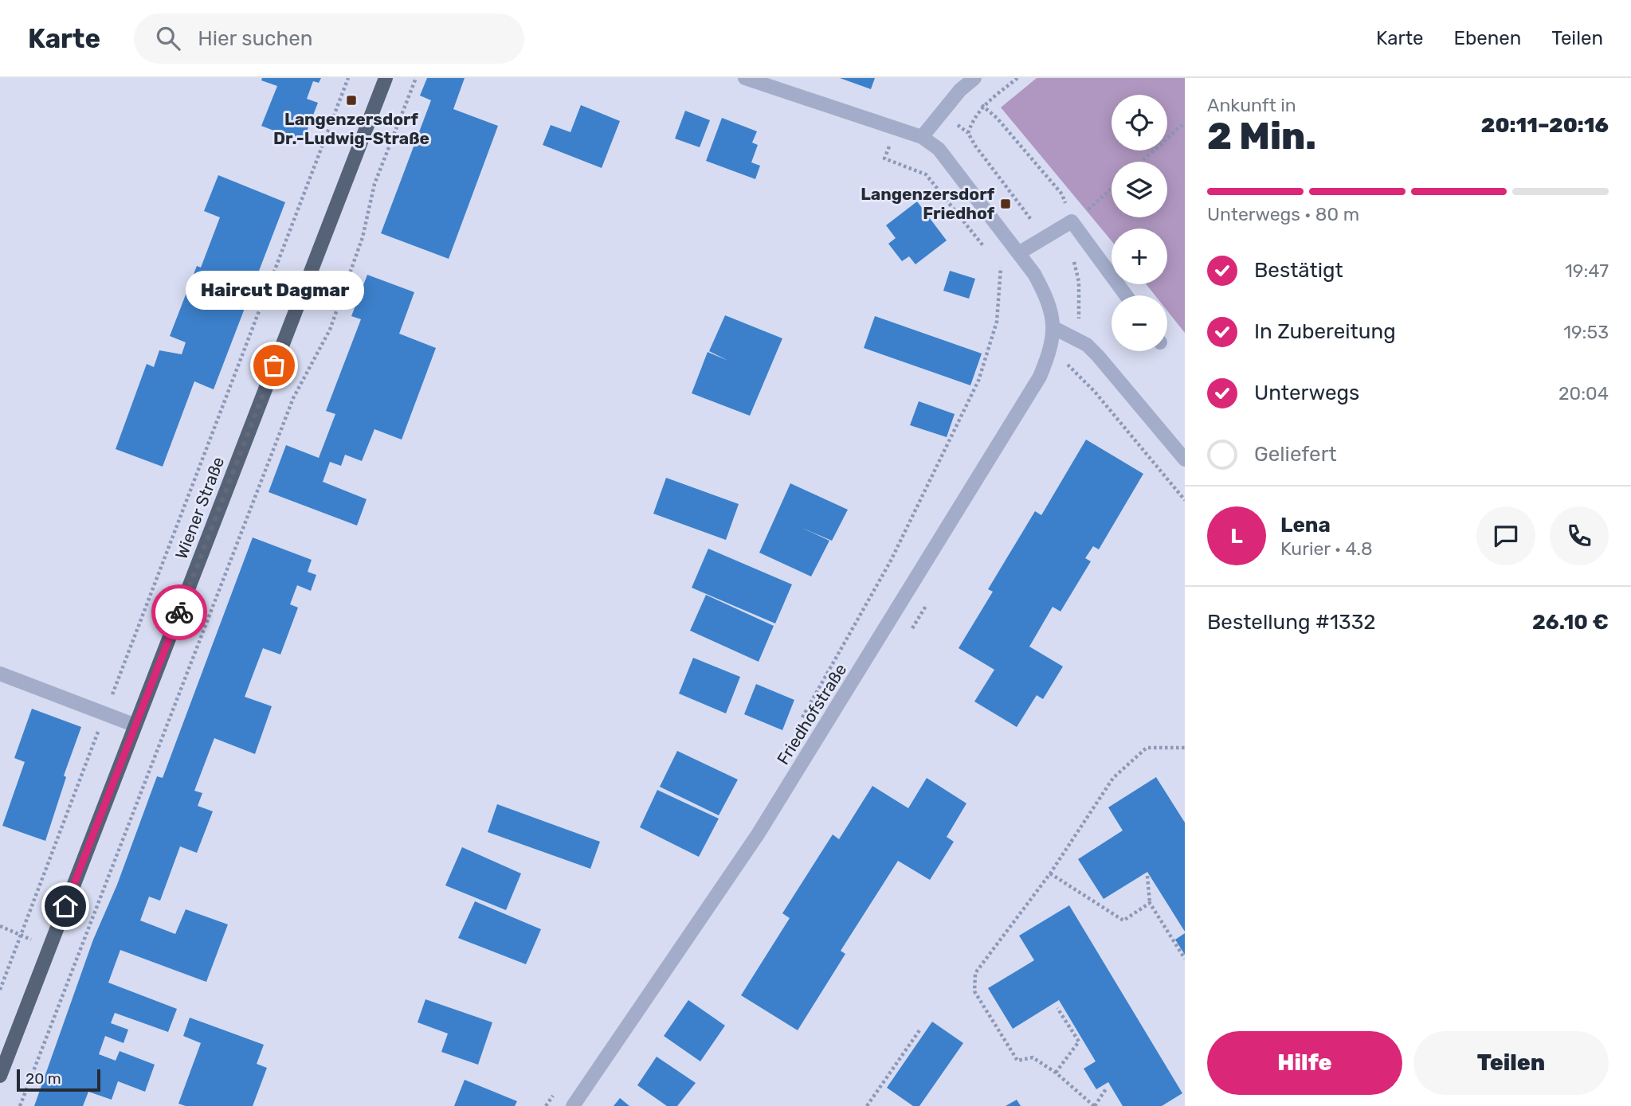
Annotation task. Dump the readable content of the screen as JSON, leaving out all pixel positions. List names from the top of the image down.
{
  "streets": {
    "main road": ["Wiener Straße"],
    "street": ["Friedhofstraße"]
  },
  "places": {
    "transit": ["Langenzersdorf Dr.-Ludwig-Straße", "Langenzersdorf Friedhof"],
    "other": ["Haircut Dagmar"]
  },
  "scale_bar": "20 m",
  "page": {
    "header": "Karte",
    "search": "Hier suchen",
    "nav": ["Karte", "Ebenen", "Teilen"],
    "heading": ["2 Min.", "Ankunft in", "20:11–20:16"],
    "panel": [
      "Lena",
      "Kurier · 4.8",
      "Bestellung #1332",
      "26.10 €"
    ],
    "map_buttons": ["+", "−"],
    "bar": "Unterwegs · 80 m",
    "list": [
      ["Bestätigt", "19:47"],
      ["In Zubereitung", "19:53"],
      ["Unterwegs", "20:04"],
      "Geliefert"
    ],
    "bubble": "Haircut Dagmar",
    "round": "L",
    "buttons": ["Hilfe", "Teilen"],
    "scale": "20 m"
  }
}
